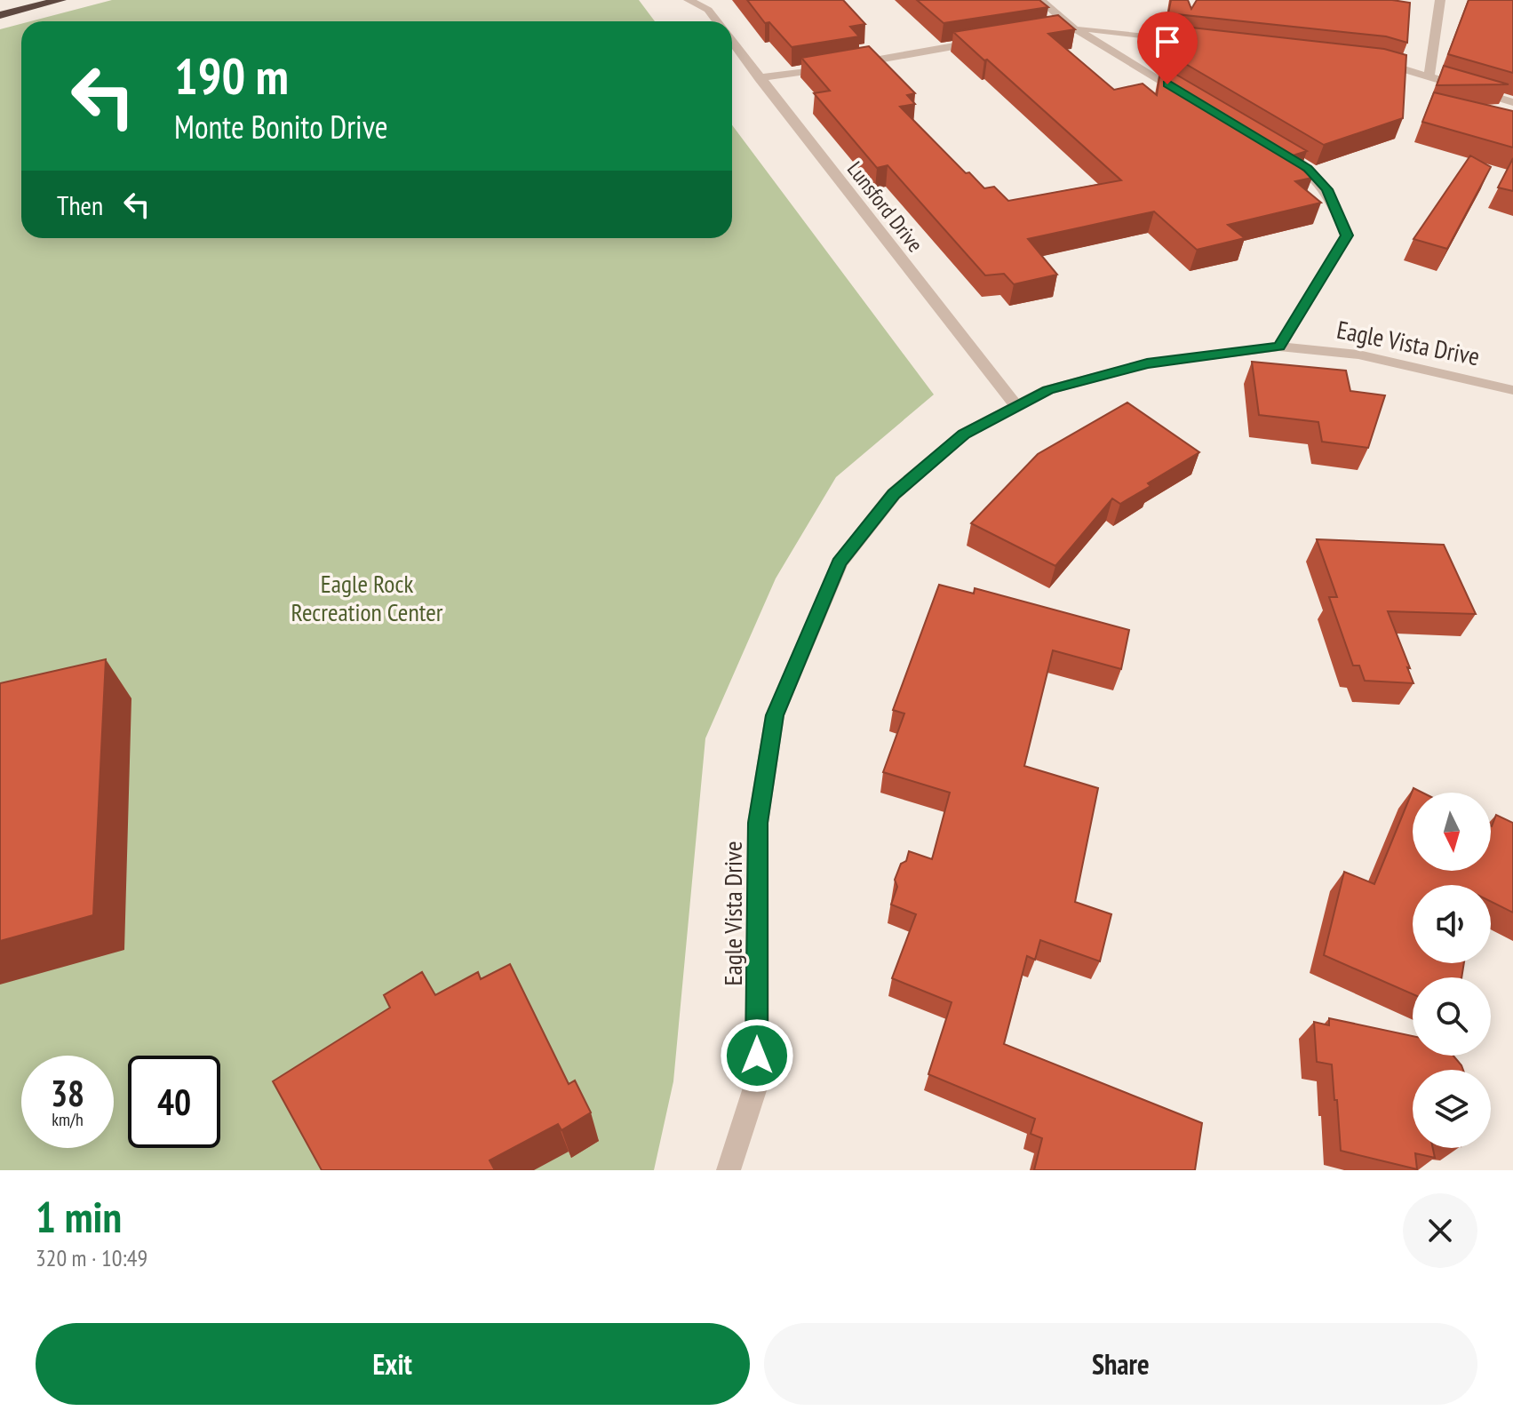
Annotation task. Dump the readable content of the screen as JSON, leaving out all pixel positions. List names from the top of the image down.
{
  "streets": {
    "street": ["Lunsford Drive", "Eagle Vista Drive"]
  },
  "crossings": [
    ["Lunsford Drive", "Eagle Vista Drive"]
  ],
  "parks": ["Eagle Rock Recreation Center"],
  "north": "bottom",
  "page": {
    "turn": ["190 m", "Monte Bonito Drive"],
    "then": "Then",
    "speed": "38 km/h",
    "limit": "40",
    "heading": ["1 min", "320 m · 10:49"],
    "buttons": ["Exit", "Share"]
  }
}
